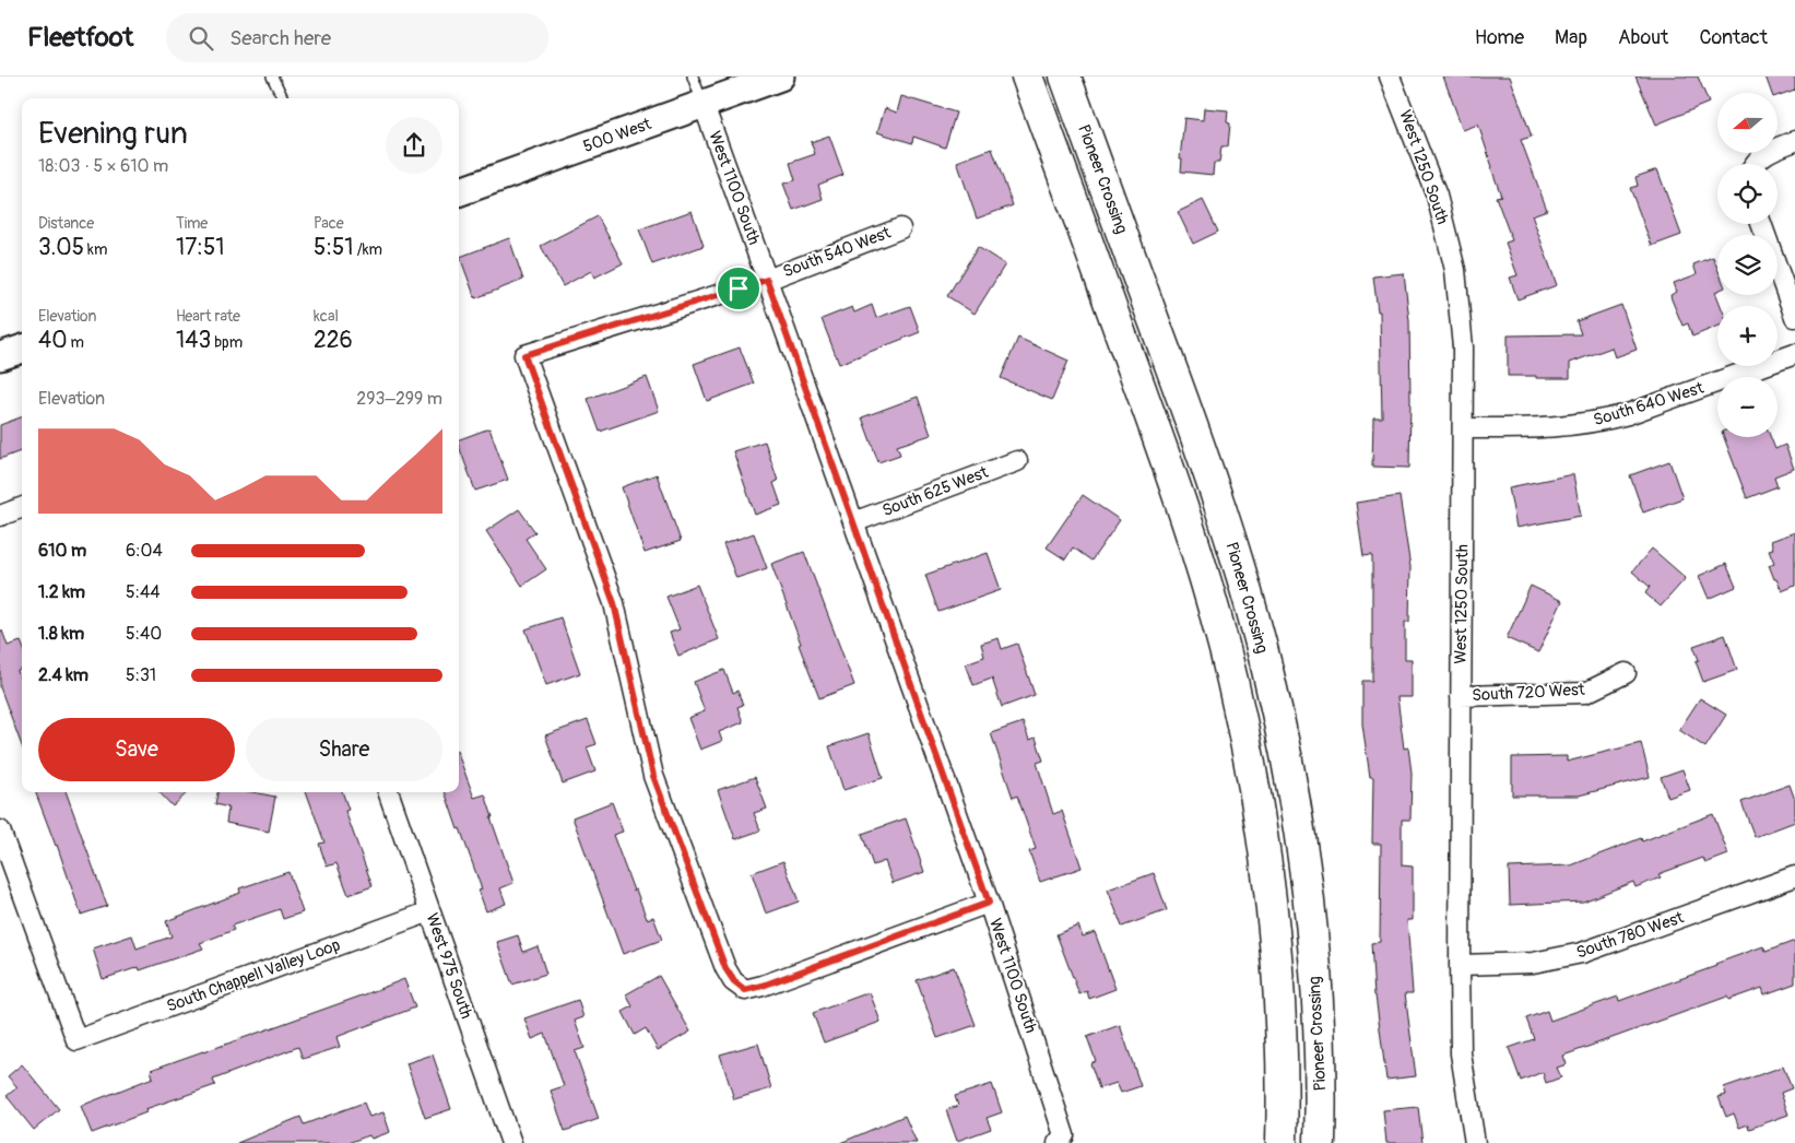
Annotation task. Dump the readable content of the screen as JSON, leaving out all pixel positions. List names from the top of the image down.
{
  "streets": {
    "highway": ["Pioneer Crossing"],
    "street": [
      "500 West",
      "West 1250 South",
      "West 1100 South",
      "South 540 West",
      "South 640 West",
      "South 625 West",
      "South 720 West",
      "South 780 West",
      "West 975 South",
      "South Chappell Valley Loop"
    ]
  },
  "crossings": [
    ["500 West", "West 1100 South"],
    ["West 1250 South", "South 640 West"],
    ["West 1250 South", "South 720 West"],
    ["West 1250 South", "South 780 West"],
    ["West 1100 South", "South 540 West"],
    ["West 1100 South", "South 625 West"],
    ["West 975 South", "South Chappell Valley Loop"]
  ],
  "north": "left",
  "page": {
    "header": "Fleetfoot",
    "search": "Search here",
    "nav": [
      "Home",
      "Map",
      "About",
      "Contact"
    ],
    "map_buttons": ["+", "−"],
    "heading": ["Evening run", "18:03 · 5 × 610 m"],
    "stats": [
      ["Distance", "3.05 km"],
      ["Time", "17:51"],
      ["Pace", "5:51 /km"],
      ["Elevation", "40 m"],
      ["Heart rate", "143 bpm"],
      ["kcal", "226"]
    ],
    "chart": ["Elevation", "293–299 m"],
    "list": [
      {
        "name": "610 m",
        "note": "6:04"
      },
      {
        "name": "1.2 km",
        "note": "5:44"
      },
      {
        "name": "1.8 km",
        "note": "5:40"
      },
      {
        "name": "2.4 km",
        "note": "5:31"
      }
    ],
    "buttons": ["Save", "Share"]
  }
}
